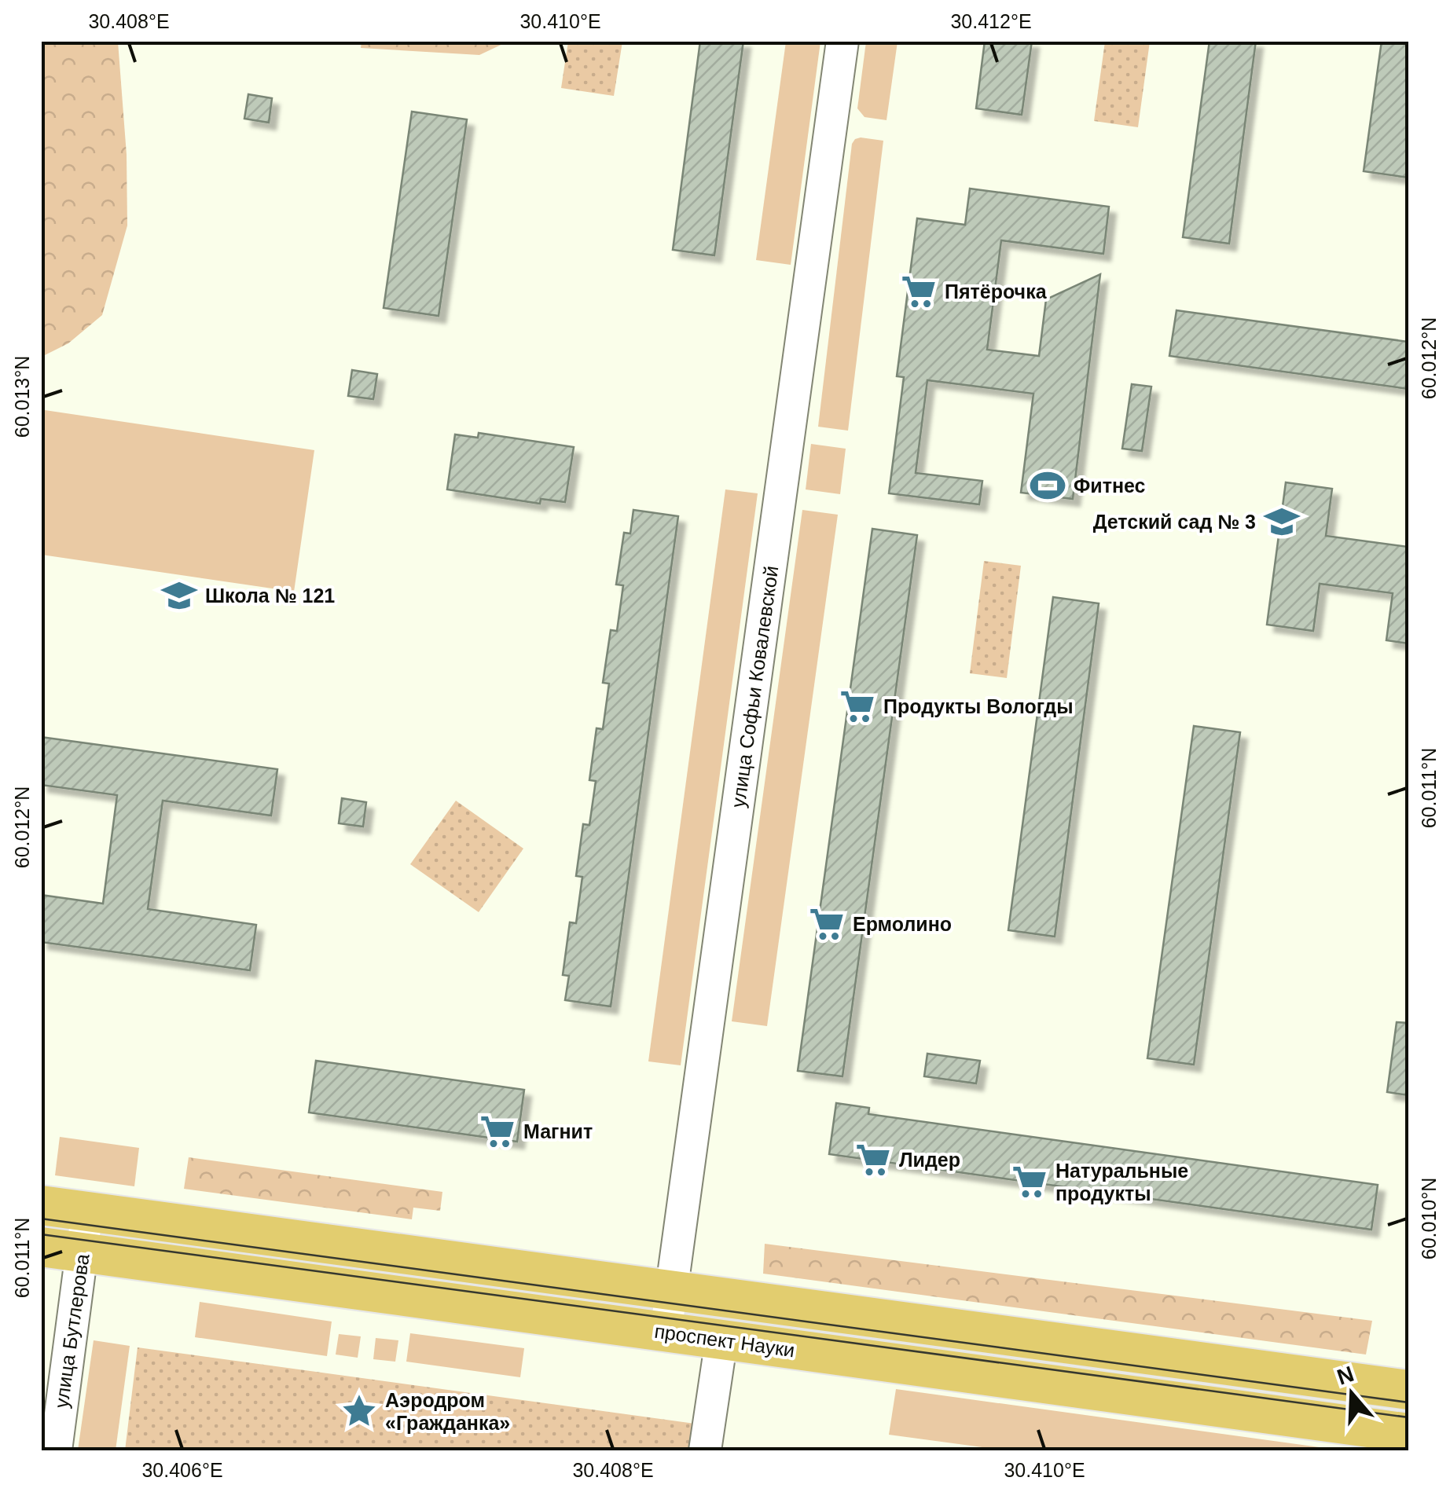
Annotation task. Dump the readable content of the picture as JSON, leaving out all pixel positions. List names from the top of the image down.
{
  "streets": {
    "main road": ["проспект Науки"],
    "street": ["улица Софьи Ковалевской", "улица Бутлерова"]
  },
  "crossings": [
    ["улица Софьи Ковалевской", "проспект Науки"],
    ["улица Бутлерова", "проспект Науки"]
  ],
  "places": {
    "supermarket": [
      "Пятёрочка",
      "Продукты Вологды",
      "Ермолино",
      "Магнит",
      "Лидер",
      "Натуральные продукты"
    ],
    "sports": ["Фитнес"],
    "school or university": ["Детский сад № 3", "Школа № 121"],
    "place": ["Аэродром «Гражданка»"]
  },
  "north": "top",
  "coordinates": [
    "30.408°E",
    "30.410°E",
    "30.412°E",
    "60.012°N",
    "60.013°N",
    "60.011°N",
    "60.010°N",
    "30.406°E"
  ]
}
